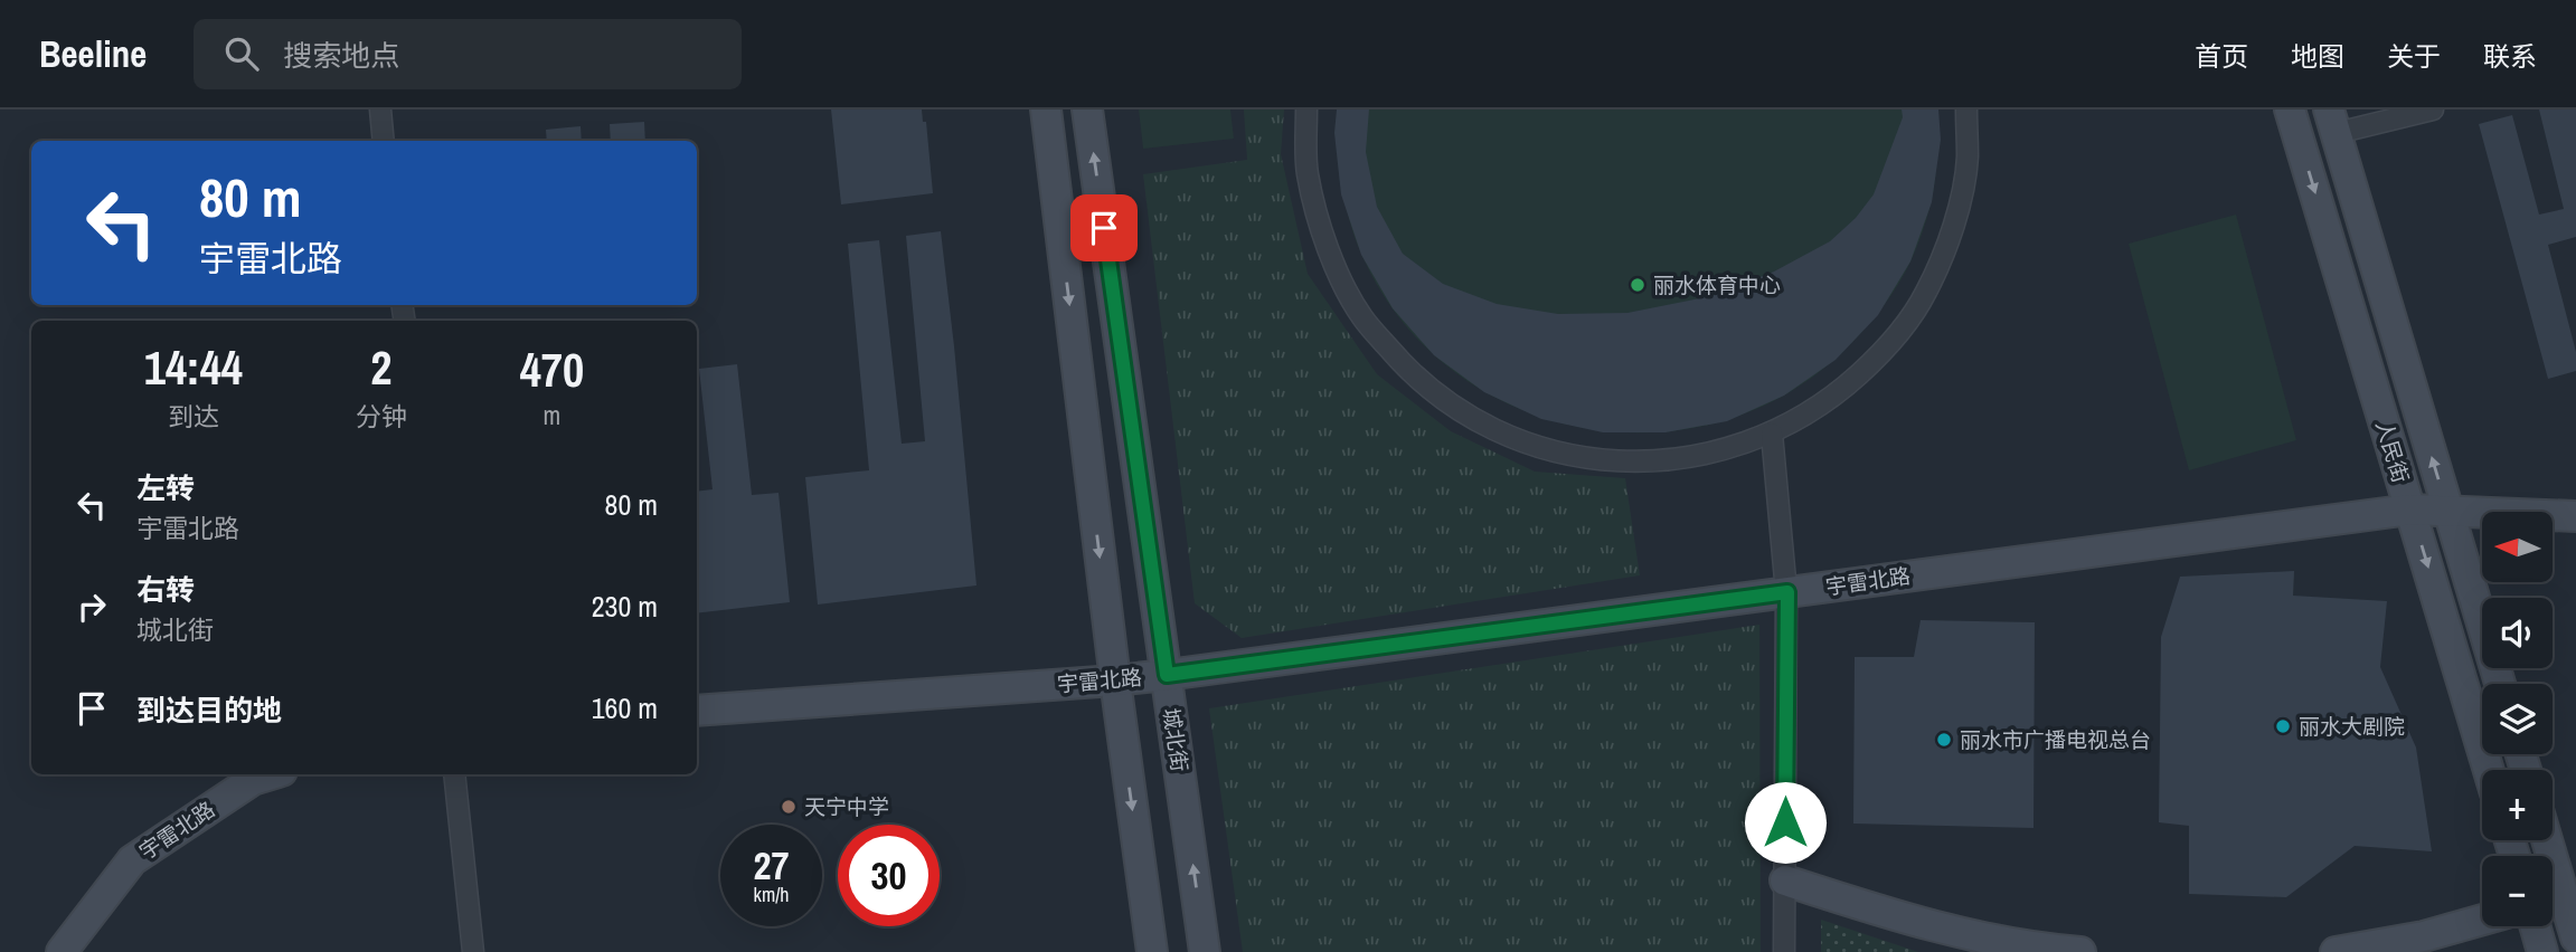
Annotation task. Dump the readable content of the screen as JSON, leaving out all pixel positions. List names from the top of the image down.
{
  "streets": {
    "main road": ["人民街", "宇雷北路", "城北街"]
  },
  "crossings": [
    ["人民街", "宇雷北路"],
    ["宇雷北路", "城北街"]
  ],
  "places": [
    "丽水体育中心",
    "丽水大剧院",
    "丽水市广播电视总台",
    "天宁中学"
  ],
  "north": "left",
  "page": {
    "header": "Beeline",
    "search": "搜索地点",
    "nav": [
      "首页",
      "地图",
      "关于",
      "联系"
    ],
    "turn": ["80 m", "宇雷北路"],
    "eta": [
      "14:44",
      "到达",
      "2",
      "分钟",
      "470",
      "m"
    ],
    "list": [
      {
        "name": "左转",
        "note": "宇雷北路",
        "value": "80 m"
      },
      {
        "name": "右转",
        "note": "城北街",
        "value": "230 m"
      },
      {
        "name": "到达目的地",
        "value": "160 m"
      }
    ],
    "map_buttons": ["+", "−"],
    "speed": "27 km/h",
    "limit": "30"
  }
}
